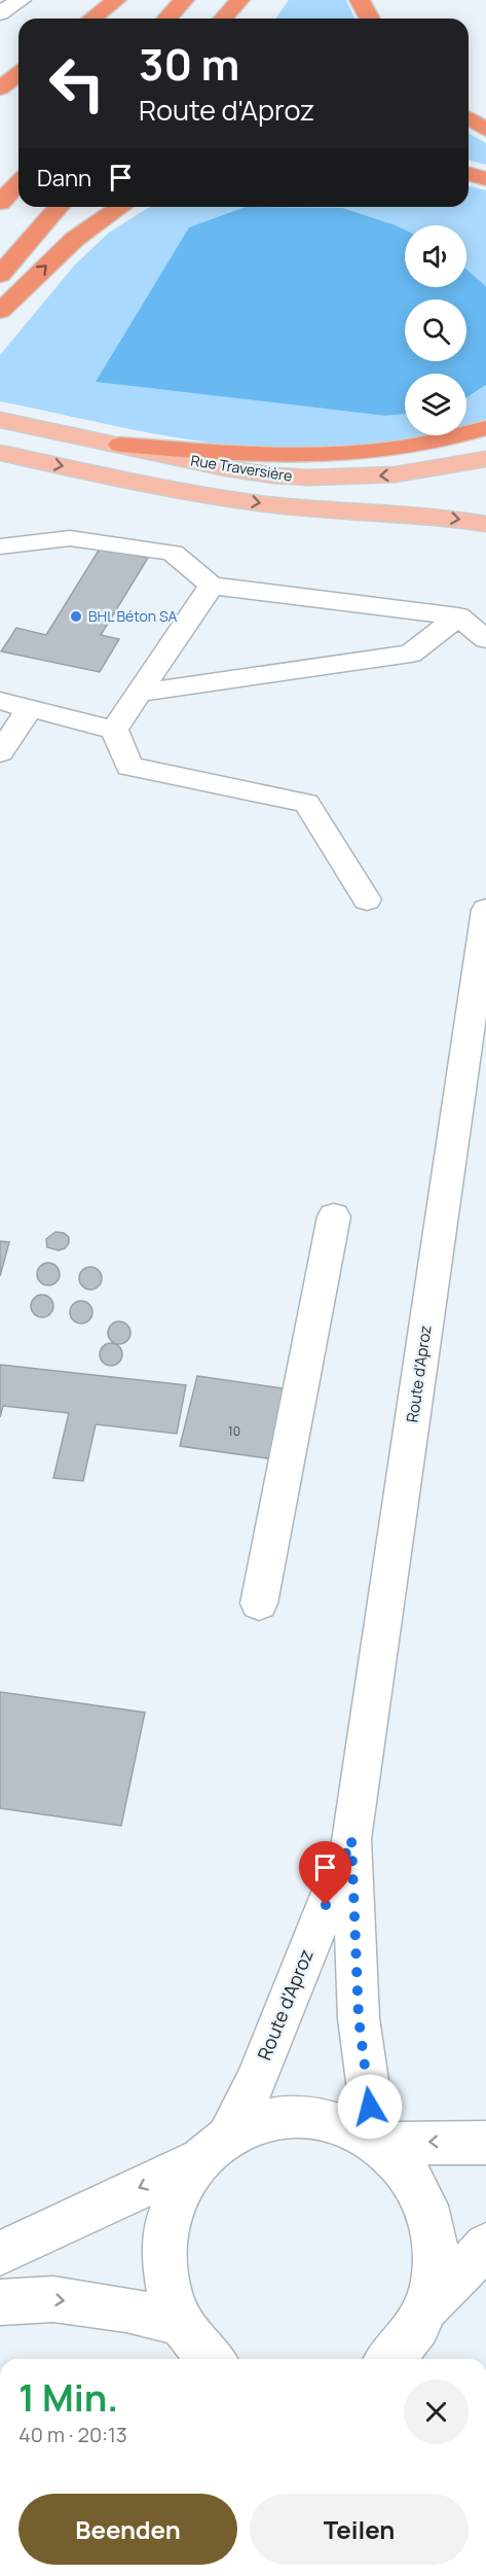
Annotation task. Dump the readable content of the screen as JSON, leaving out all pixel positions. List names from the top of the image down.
{
  "streets": {
    "main road": ["Rue Traversière"],
    "street": ["Route d'Aproz"]
  },
  "places": ["BHL Béton SA"],
  "house_numbers": ["10"],
  "page": {
    "turn": ["30 m", "Route d'Aproz"],
    "then": "Dann",
    "heading": ["1 Min.", "40 m · 20:13"],
    "buttons": ["Beenden", "Teilen"]
  }
}
